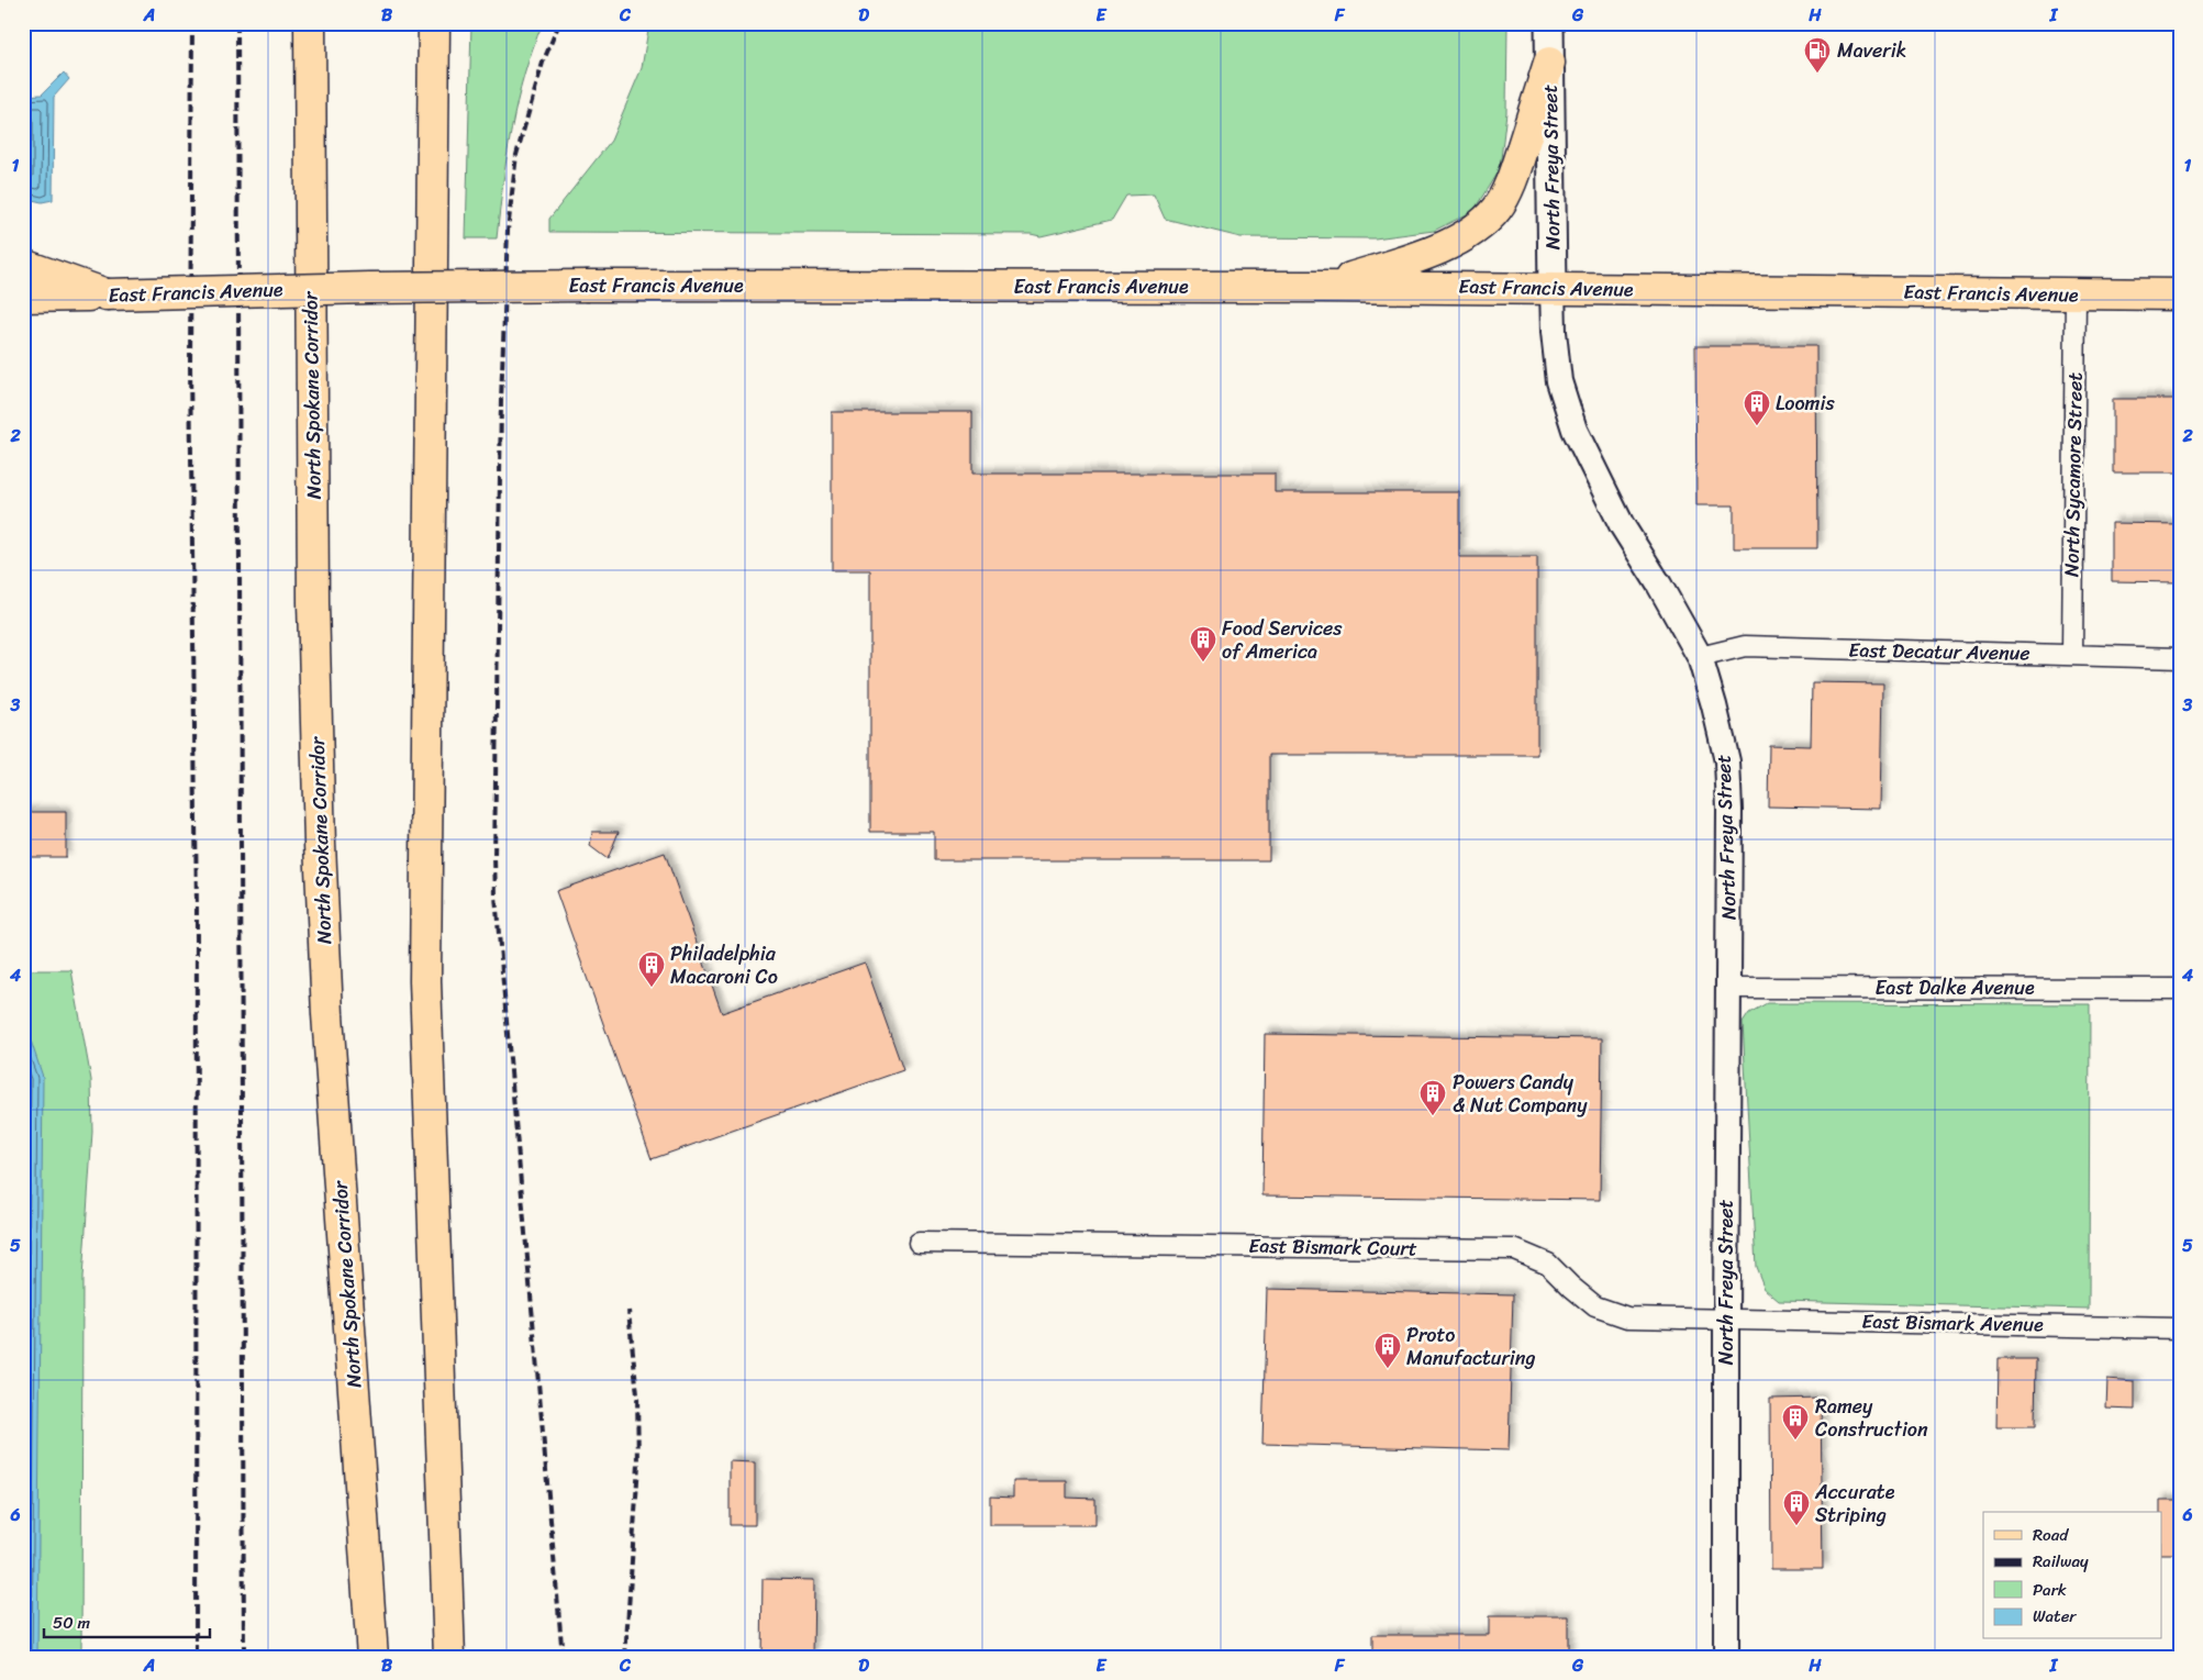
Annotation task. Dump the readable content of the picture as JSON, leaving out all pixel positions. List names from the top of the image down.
{
  "streets": {
    "main road": ["North Freya Street", "East Francis Avenue", "North Spokane Corridor"],
    "street": [
      "North Sycamore Street",
      "East Decatur Avenue",
      "East Dalke Avenue",
      "East Bismark Court",
      "East Bismark Avenue"
    ]
  },
  "crossings": [
    ["North Freya Street", "East Francis Avenue"],
    ["North Freya Street", "East Decatur Avenue"],
    ["North Freya Street", "East Dalke Avenue"],
    ["North Freya Street", "East Bismark Court"],
    ["North Freya Street", "East Bismark Avenue"],
    ["East Francis Avenue", "North Sycamore Street"],
    ["North Sycamore Street", "East Decatur Avenue"],
    ["East Bismark Court", "East Bismark Avenue"]
  ],
  "places": {
    "fuel station": ["Maverik"],
    "building": [
      "Loomis",
      "Food Services of America",
      "Philadelphia Macaroni Co",
      "Powers Candy & Nut Company",
      "Proto Manufacturing",
      "Ramey Construction",
      "Accurate Striping"
    ]
  },
  "legend": [
    "Road",
    "Railway",
    "Park",
    "Water"
  ],
  "scale_bar": "50 m",
  "grid": {
    "columns": [
      "A",
      "B",
      "C",
      "D",
      "E",
      "F",
      "G",
      "H",
      "I"
    ],
    "rows": [
      "1",
      "2",
      "3",
      "4",
      "5",
      "6"
    ]
  }
}
